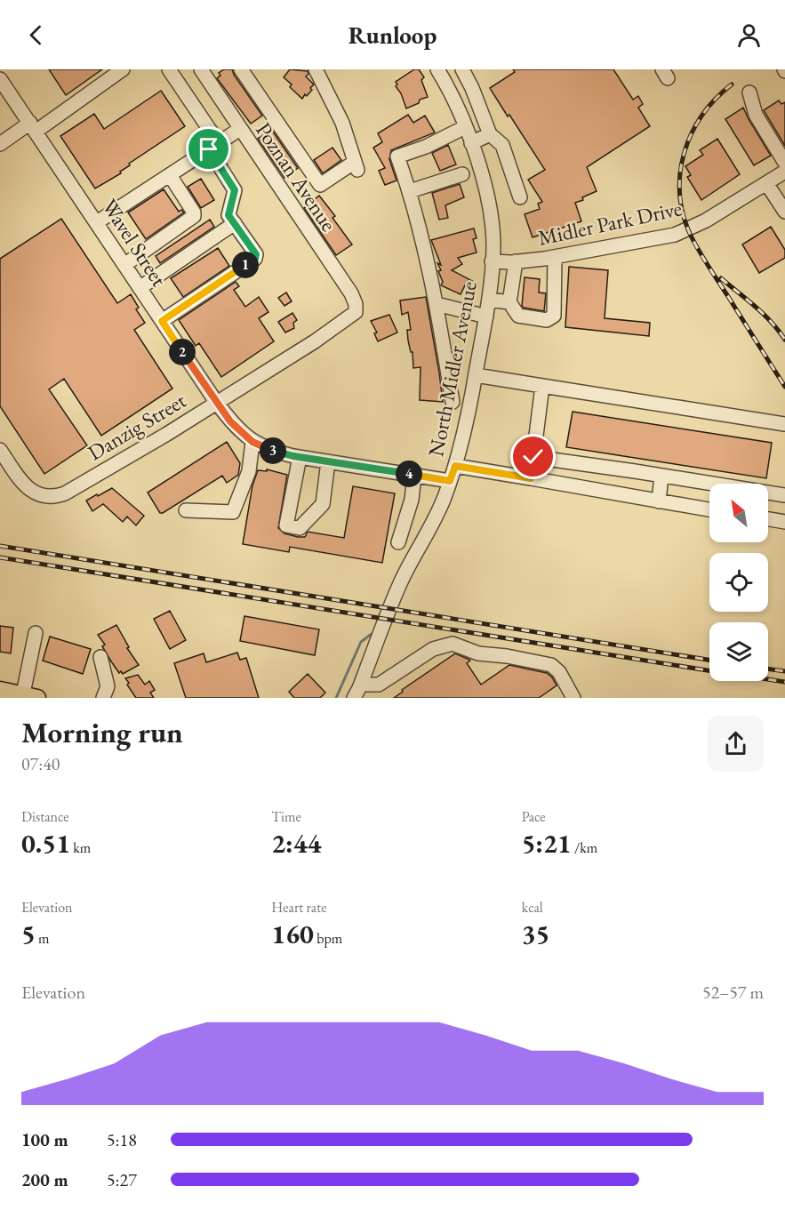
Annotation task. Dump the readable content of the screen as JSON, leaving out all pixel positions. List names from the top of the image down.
{
  "streets": {
    "street": [
      "Poznan Avenue",
      "Midler Park Drive",
      "Wavel Street",
      "North Midler Avenue",
      "Danzig Street"
    ]
  },
  "crossings": [
    ["Poznan Avenue", "Danzig Street"],
    ["Midler Park Drive", "North Midler Avenue"],
    ["Wavel Street", "North Midler Avenue"],
    ["Wavel Street", "Danzig Street"]
  ],
  "north": "top left",
  "page": {
    "header": "Runloop",
    "pins": [
      "1",
      "2",
      "3",
      "4"
    ],
    "heading": ["Morning run", "07:40"],
    "stats": [
      ["Distance", "0.51 km"],
      ["Time", "2:44"],
      ["Pace", "5:21 /km"],
      ["Elevation", "5 m"],
      ["Heart rate", "160 bpm"],
      ["kcal", "35"]
    ],
    "chart": ["Elevation", "52–57 m"],
    "list": [
      {
        "name": "100 m",
        "note": "5:18"
      },
      {
        "name": "200 m",
        "note": "5:27"
      }
    ]
  }
}
